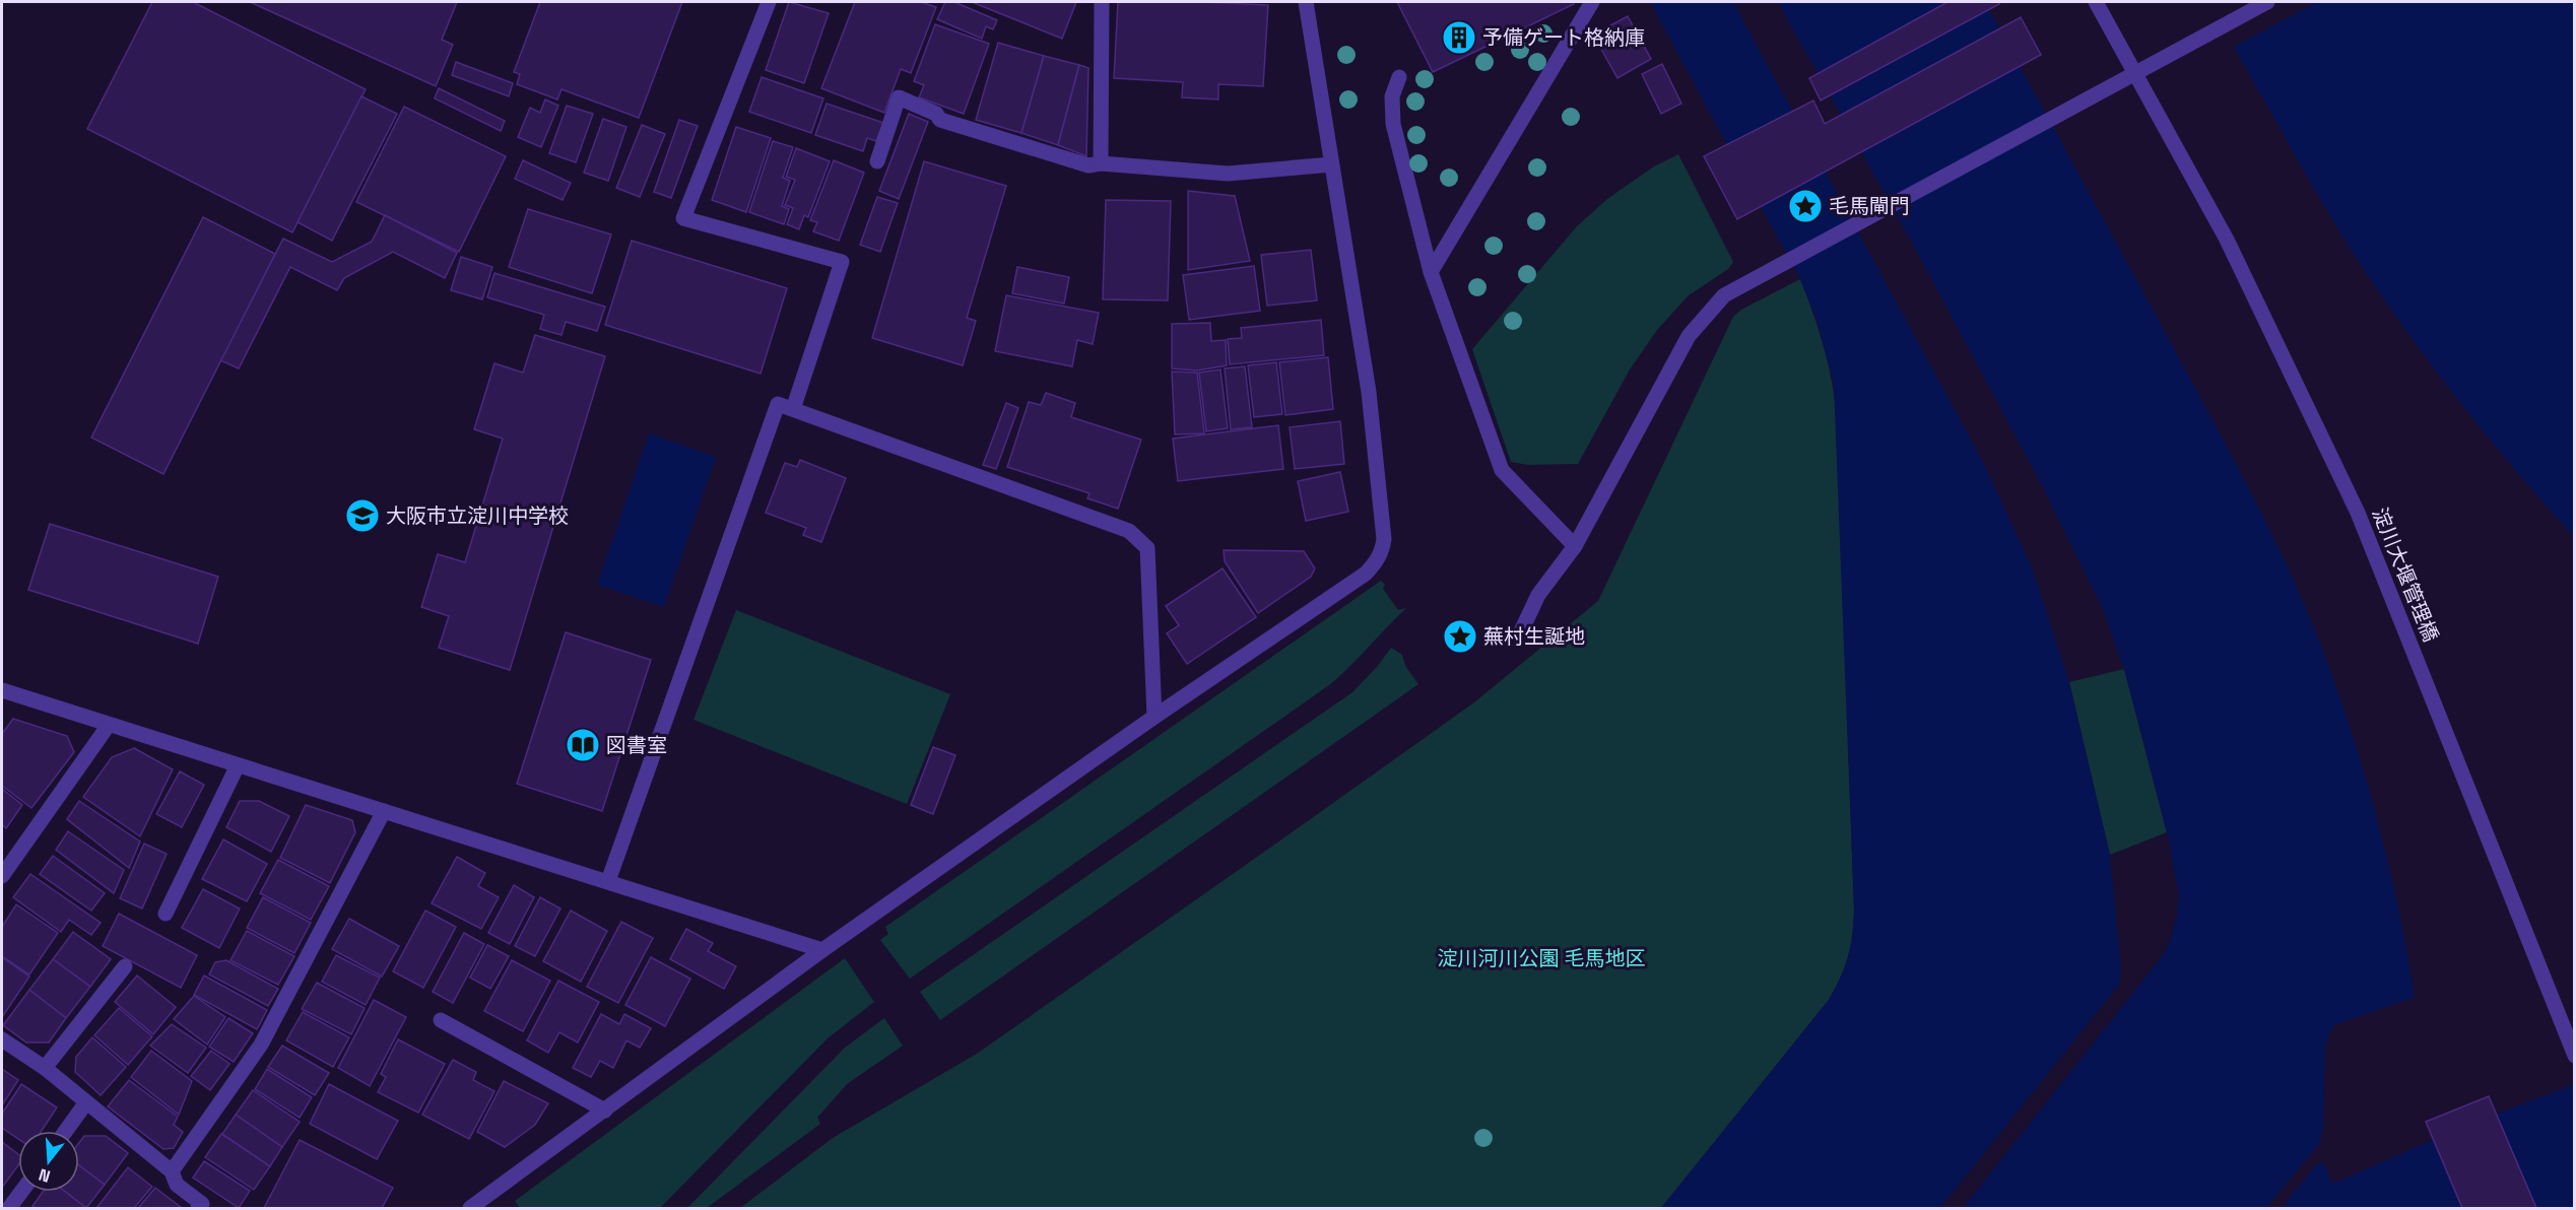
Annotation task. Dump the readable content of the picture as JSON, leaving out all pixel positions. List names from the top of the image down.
{
  "streets": {
    "street": ["淀川大堰管理橋"]
  },
  "parks": ["淀川河川公園 毛馬地区"],
  "places": {
    "building": ["予備ゲート格納庫"],
    "place": ["毛馬閘門", "蕪村生誕地"],
    "school or university": ["大阪市立淀川中学校"],
    "library": ["図書室"]
  },
  "north": "bottom"
}
